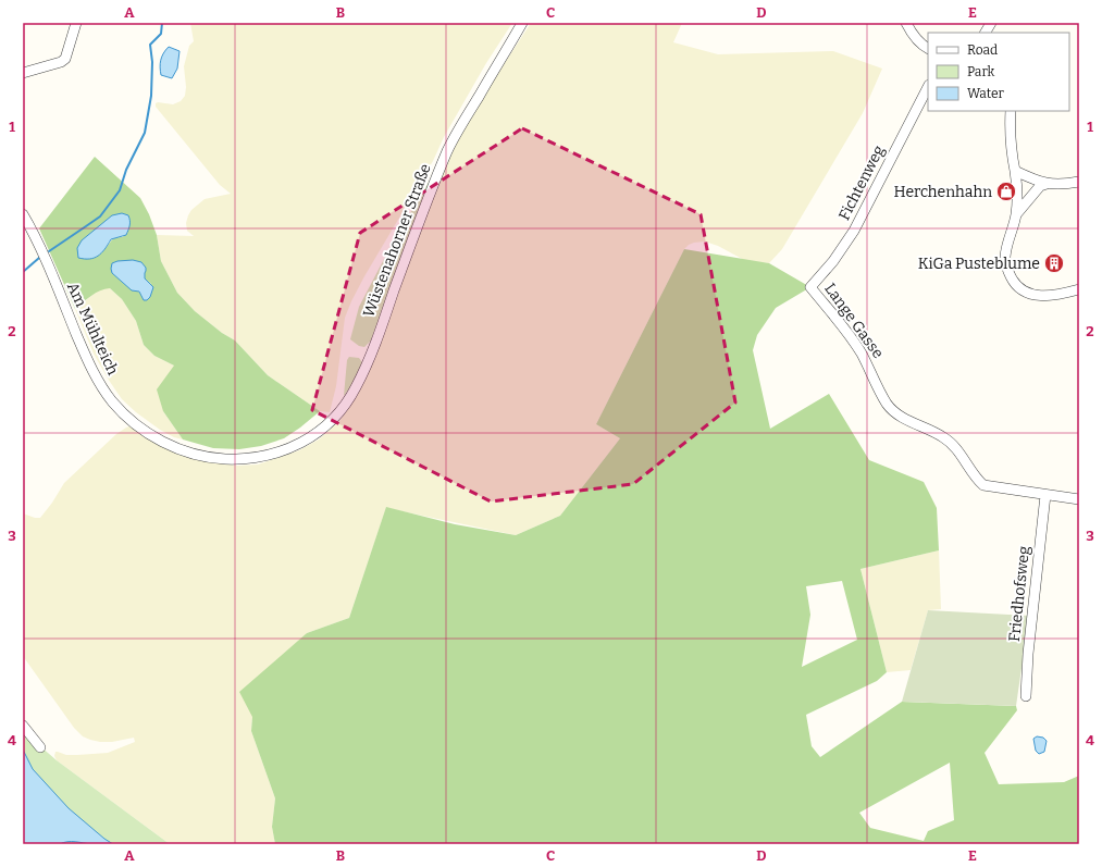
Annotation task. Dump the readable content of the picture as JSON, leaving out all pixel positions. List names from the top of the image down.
{
  "streets": {
    "street": [
      "Fichtenweg",
      "Wüstenahorner Straße",
      "Lange Gasse",
      "Am Mühlteich",
      "Friedhofsweg"
    ]
  },
  "crossings": [
    ["Fichtenweg", "Lange Gasse"],
    ["Wüstenahorner Straße", "Am Mühlteich"],
    ["Lange Gasse", "Friedhofsweg"]
  ],
  "places": {
    "shop": ["Herchenhahn"],
    "building": ["KiGa Pusteblume"]
  },
  "legend": ["Road", "Park", "Water"],
  "grid": {
    "columns": [
      "A",
      "B",
      "C",
      "D",
      "E"
    ],
    "rows": [
      "1",
      "2",
      "3",
      "4"
    ]
  }
}
